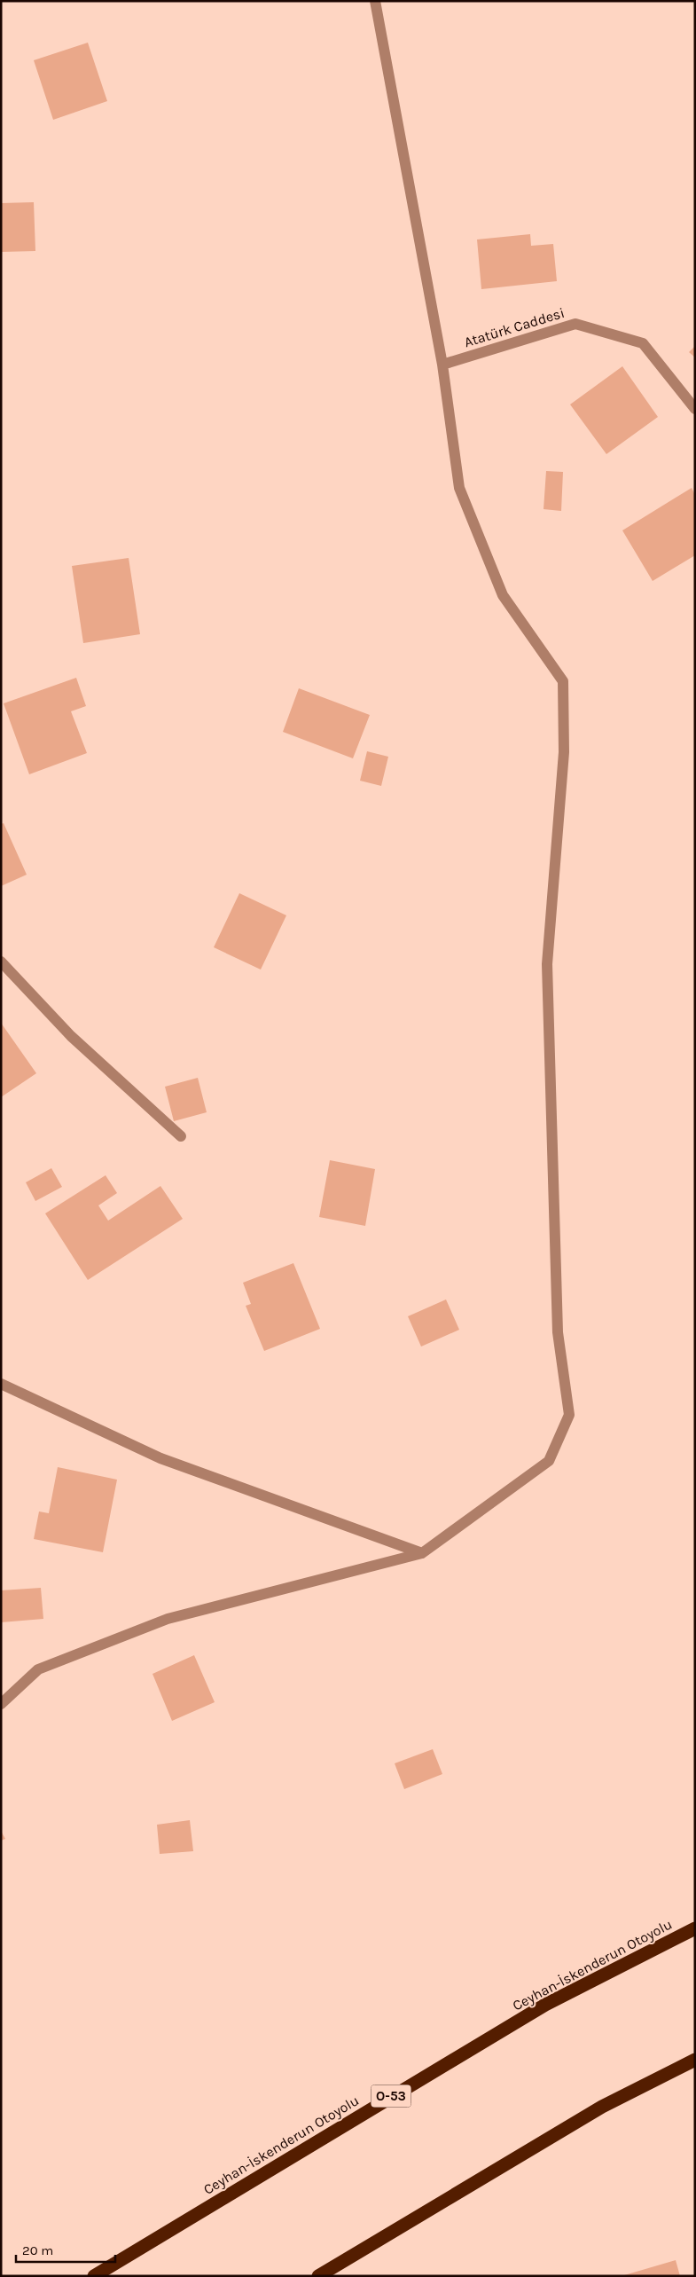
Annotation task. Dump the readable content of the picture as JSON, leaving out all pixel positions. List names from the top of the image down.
{
  "streets": {
    "highway": ["Ceyhan-İskenderun Otoyolu", "O-53"],
    "street": ["Atatürk Caddesi"]
  },
  "scale_bar": "20 m"
}
